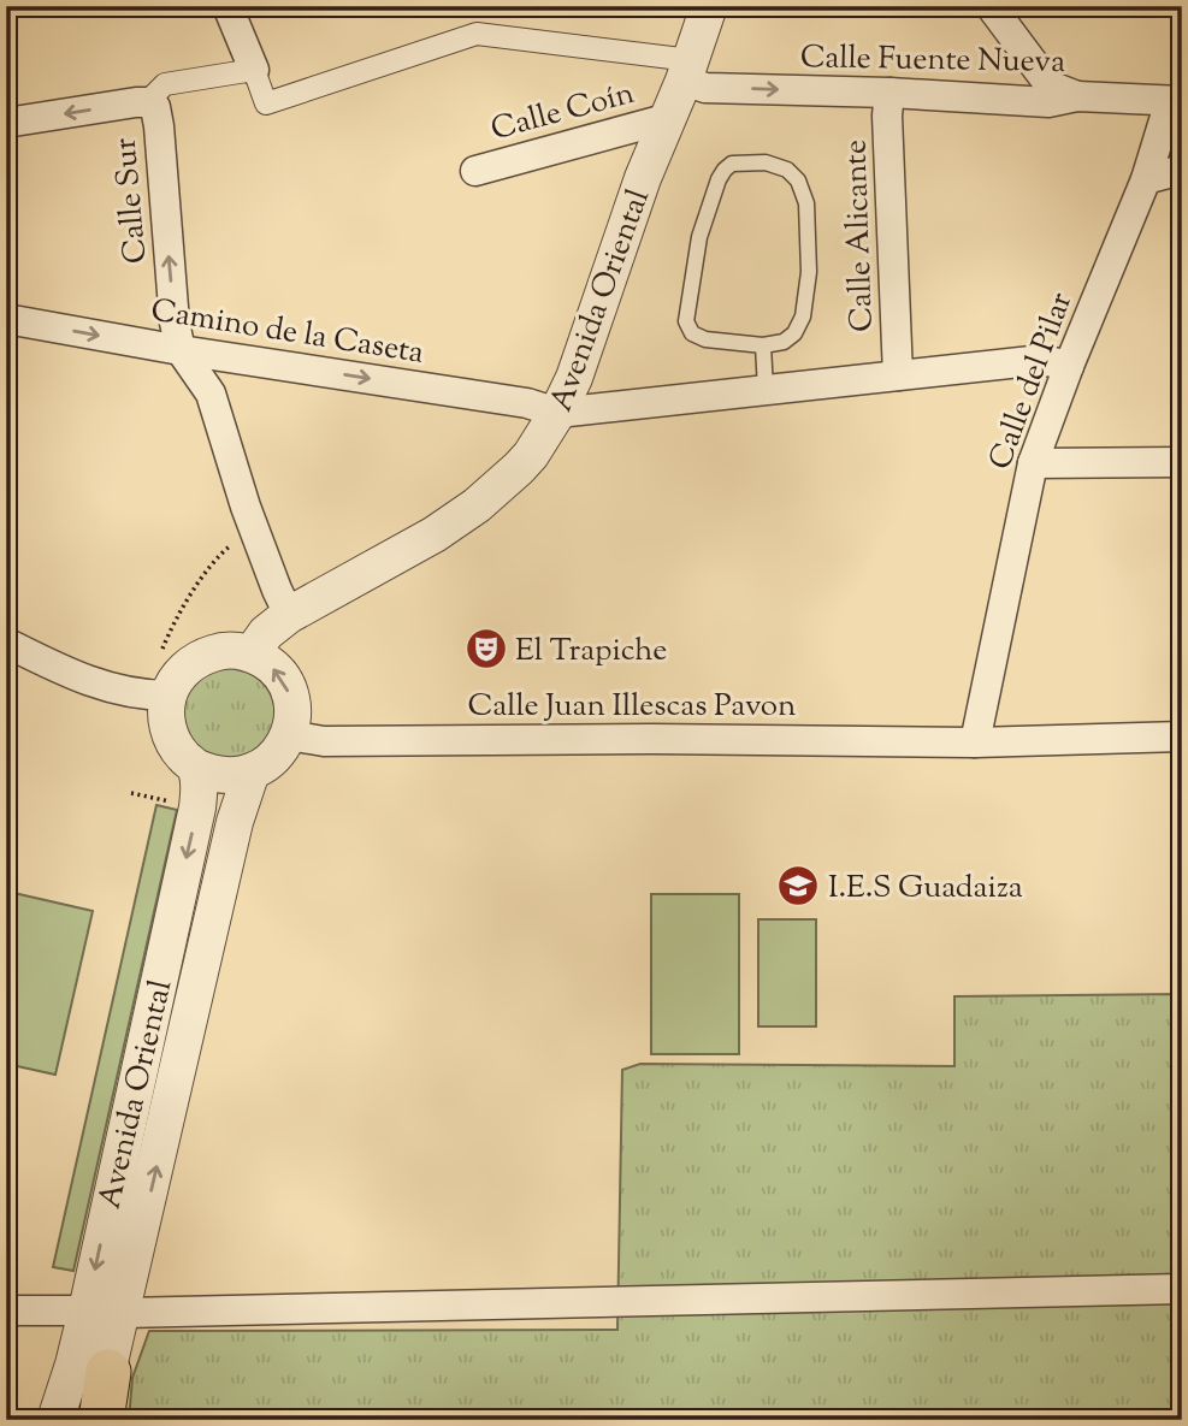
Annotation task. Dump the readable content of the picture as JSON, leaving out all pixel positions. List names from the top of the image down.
{
  "streets": {
    "street": [
      "Calle Fuente Nueva",
      "Calle Coín",
      "Calle Sur",
      "Calle Alicante",
      "Avenida Oriental",
      "Camino de la Caseta",
      "Calle del Pilar",
      "Calle Juan Illescas Pavon"
    ]
  },
  "crossings": [
    ["Calle Fuente Nueva", "Calle Alicante"],
    ["Calle Fuente Nueva", "Avenida Oriental"],
    ["Calle Fuente Nueva", "Calle del Pilar"],
    ["Calle Coín", "Avenida Oriental"],
    ["Calle Sur", "Camino de la Caseta"],
    ["Avenida Oriental", "Camino de la Caseta"],
    ["Avenida Oriental", "Calle Juan Illescas Pavon"],
    ["Calle del Pilar", "Calle Juan Illescas Pavon"]
  ],
  "one_way": ["Calle Fuente Nueva", "Calle Sur", "Camino de la Caseta"],
  "places": {
    "theatre": ["El Trapiche"],
    "school or university": ["I.E.S Guadaiza"]
  }
}
